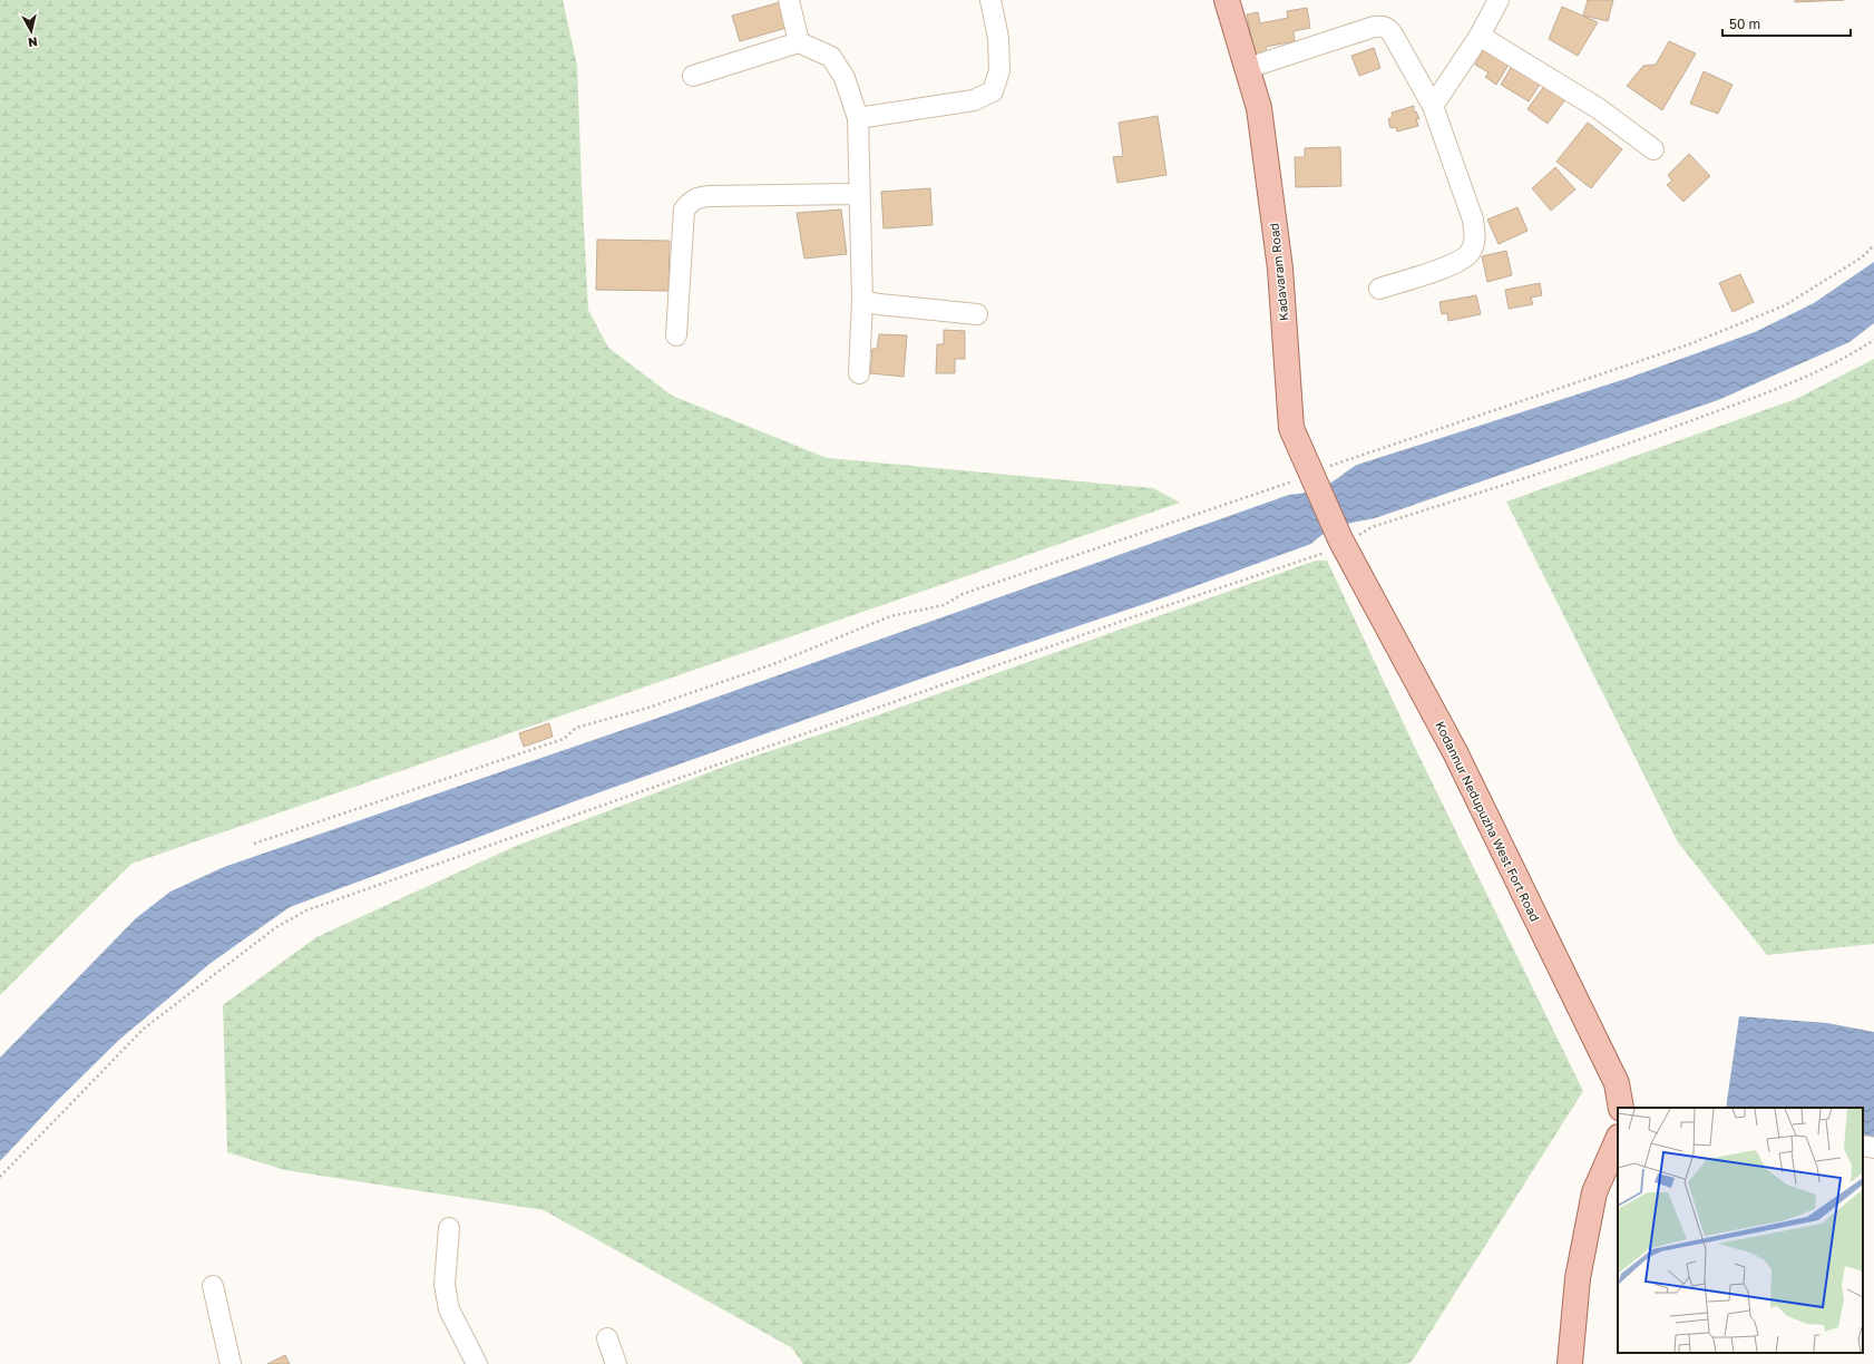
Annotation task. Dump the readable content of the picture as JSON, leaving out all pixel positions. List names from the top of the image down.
{
  "streets": {
    "main road": ["Kadavaram Road", "Kodannur Nedupuzha West Fort Road"]
  },
  "crossings": [
    ["Kadavaram Road", "Kodannur Nedupuzha West Fort Road"]
  ],
  "scale_bar": "50 m",
  "north": "bottom"
}
